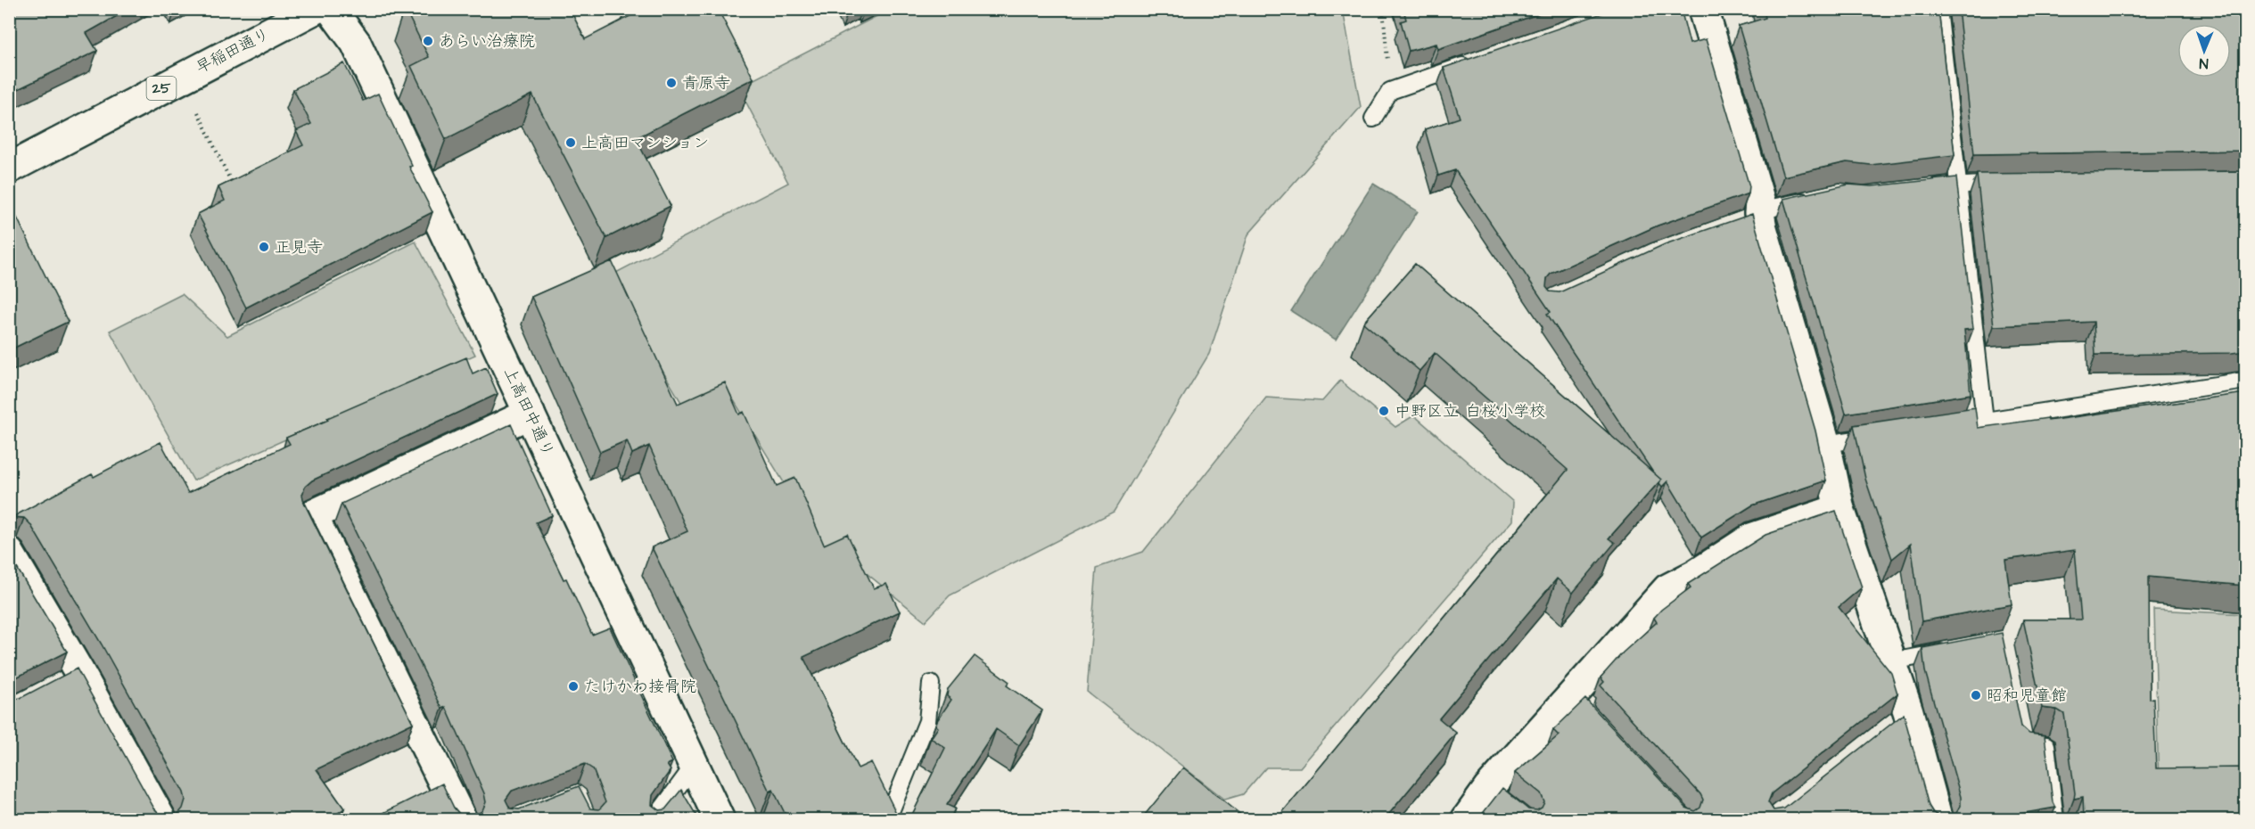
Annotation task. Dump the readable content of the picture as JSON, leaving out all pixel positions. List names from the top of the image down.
{
  "streets": {
    "street": ["早稲田通り", "25", "上高田中通り"]
  },
  "places": [
    "あらい治療院",
    "青原寺",
    "上高田マンション",
    "正見寺",
    "中野区立 白桜小学校",
    "たけかわ接骨院",
    "昭和児童館"
  ],
  "north": "bottom"
}
